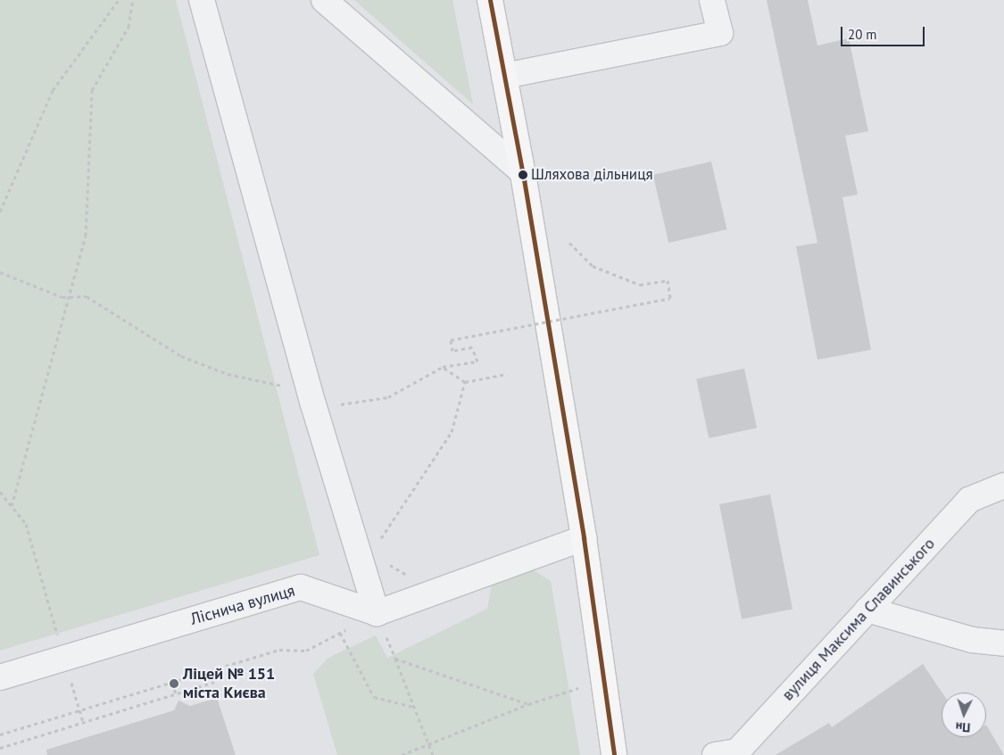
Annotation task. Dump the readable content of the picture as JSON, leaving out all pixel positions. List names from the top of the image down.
{
  "streets": {
    "street": ["Ліснича вулиця", "вулиця Максима Славинського"]
  },
  "places": ["Шляхова дільниця", "Ліцей № 151 міста Києва"],
  "scale_bar": "20 m",
  "north": "bottom"
}
